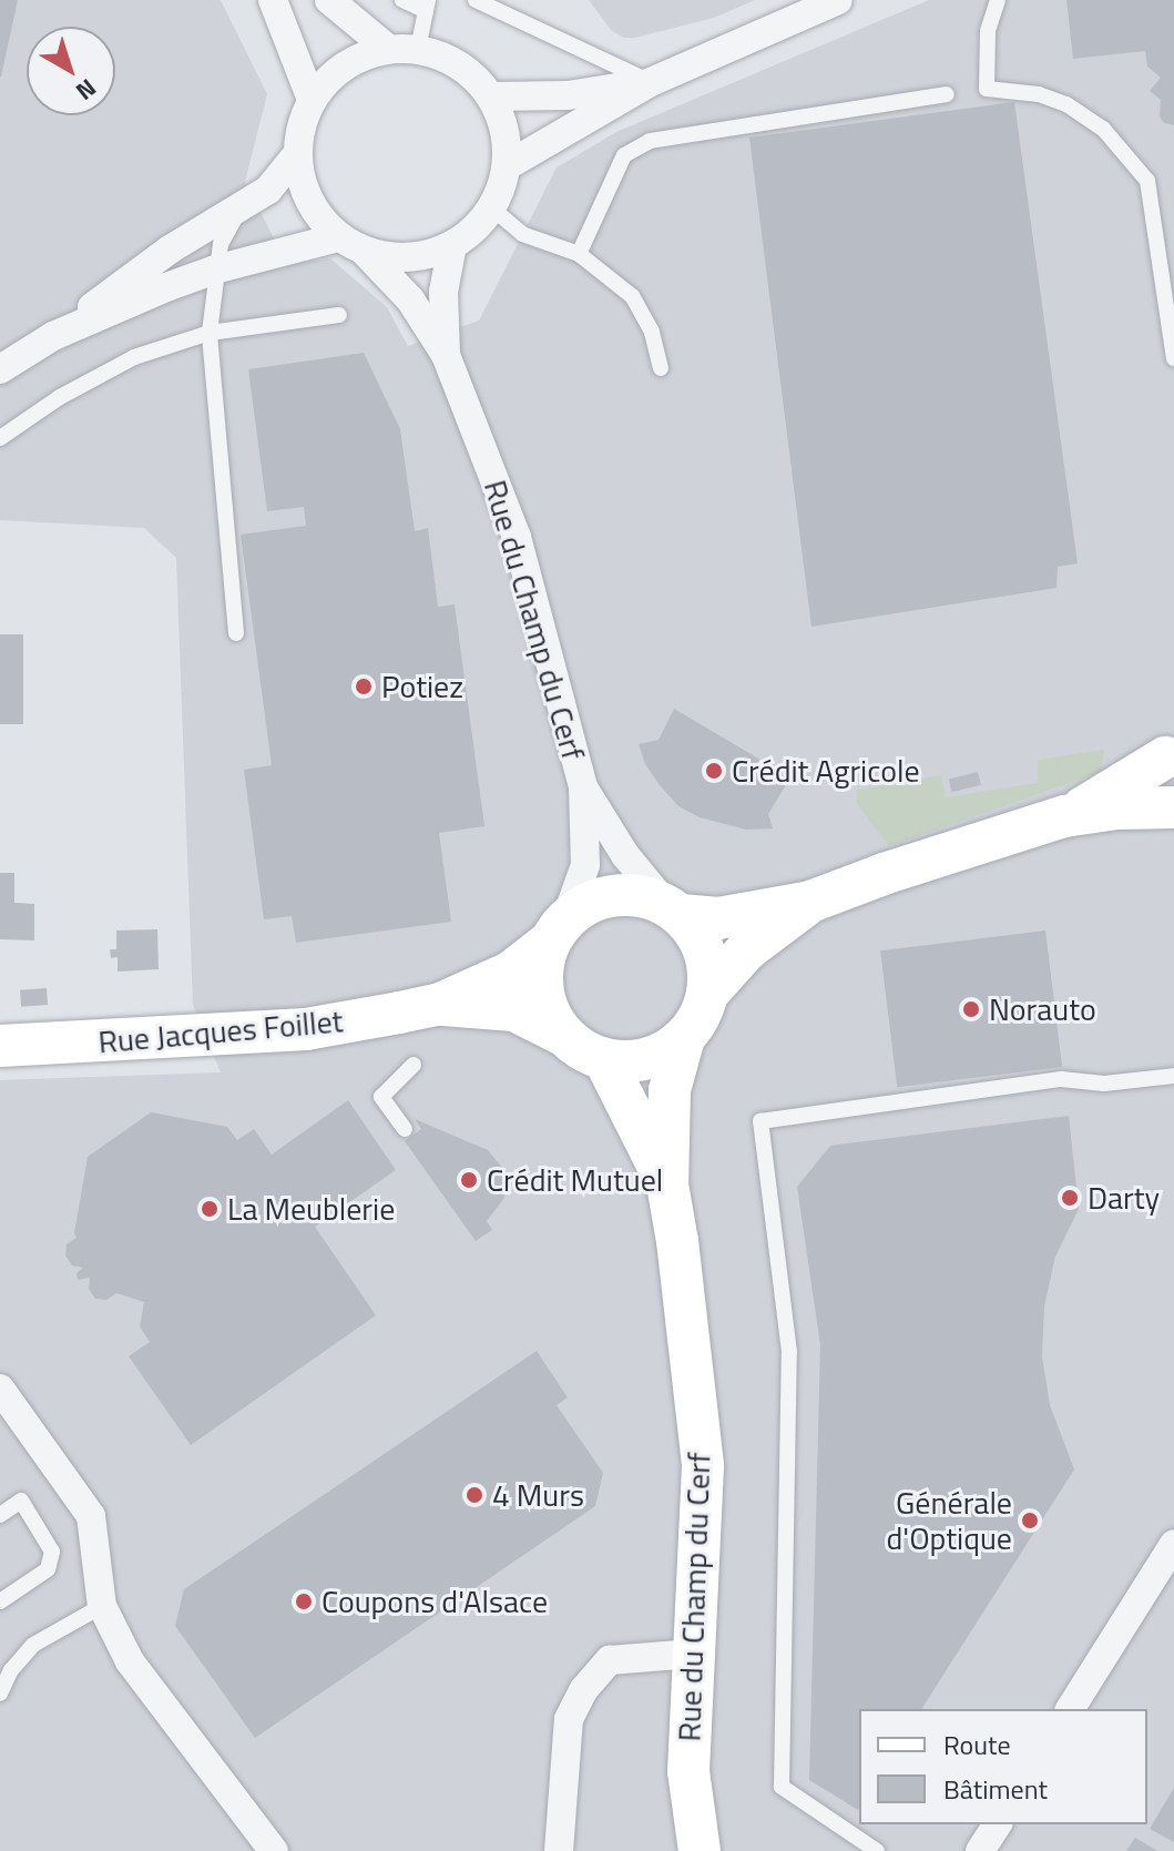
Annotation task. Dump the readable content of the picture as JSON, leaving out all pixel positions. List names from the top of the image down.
{
  "streets": {
    "main road": ["Rue du Champ du Cerf", "Rue Jacques Foillet"]
  },
  "crossings": [
    ["Rue du Champ du Cerf", "Rue Jacques Foillet"]
  ],
  "places": [
    "Potiez",
    "Crédit Agricole",
    "Norauto",
    "Crédit Mutuel",
    "Darty",
    "La Meublerie",
    "4 Murs",
    "Générale d'Optique",
    "Coupons d'Alsace"
  ],
  "legend": ["Route", "Bâtiment"],
  "north": "bottom right"
}
